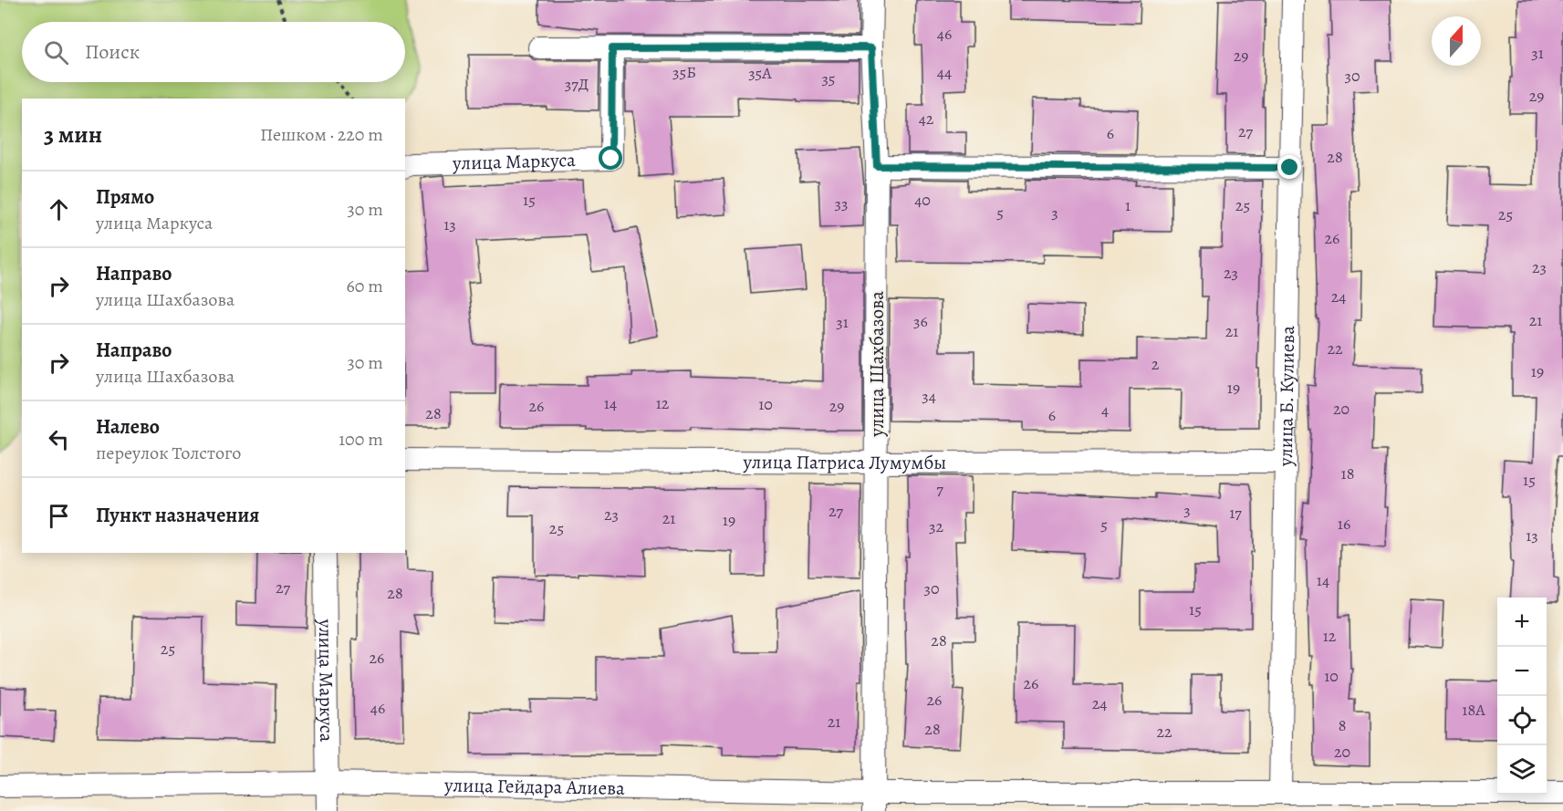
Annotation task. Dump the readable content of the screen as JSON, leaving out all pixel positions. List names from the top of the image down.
{
  "streets": {
    "street": [
      "улица Маркуса",
      "улица Шахбазова",
      "улица Б. Кулиева",
      "улица Патриса Лумумбы",
      "улица Гейдара Алиева"
    ]
  },
  "crossings": [
    ["улица Маркуса", "улица Гейдара Алиева"],
    ["улица Шахбазова", "улица Патриса Лумумбы"],
    ["улица Шахбазова", "улица Гейдара Алиева"],
    ["улица Б. Кулиева", "улица Патриса Лумумбы"],
    ["улица Б. Кулиева", "улица Гейдара Алиева"]
  ],
  "house_numbers": [
    "46",
    "31",
    "29",
    "35Б",
    "44",
    "35А",
    "30",
    "35",
    "37Д",
    "29",
    "42",
    "27",
    "6",
    "28",
    "15",
    "40",
    "33",
    "1",
    "25",
    "5",
    "3",
    "25",
    "13",
    "26",
    "23",
    "23",
    "24",
    "21",
    "36",
    "31",
    "21",
    "22",
    "2",
    "19",
    "19",
    "34",
    "14",
    "12",
    "10",
    "26",
    "29",
    "20",
    "4",
    "28",
    "6",
    "18",
    "15",
    "7",
    "3",
    "27",
    "17",
    "23",
    "21",
    "19",
    "16",
    "5",
    "32",
    "25",
    "13",
    "14",
    "27",
    "30",
    "28",
    "15",
    "12",
    "28",
    "25",
    "26",
    "10",
    "26",
    "26",
    "24",
    "46",
    "18А",
    "21",
    "8",
    "28",
    "22",
    "20"
  ],
  "north": "top",
  "page": {
    "search": "Поиск",
    "heading": ["3 мин", "Пешком · 220 m"],
    "list": [
      ["Прямо", "улица Маркуса", "30 m"],
      ["Направо", "улица Шахбазова", "60 m"],
      ["Направо", "улица Шахбазова", "30 m"],
      ["Налево", "переулок Толстого", "100 m"],
      "Пункт назначения"
    ],
    "map_buttons": ["+", "−"]
  }
}
